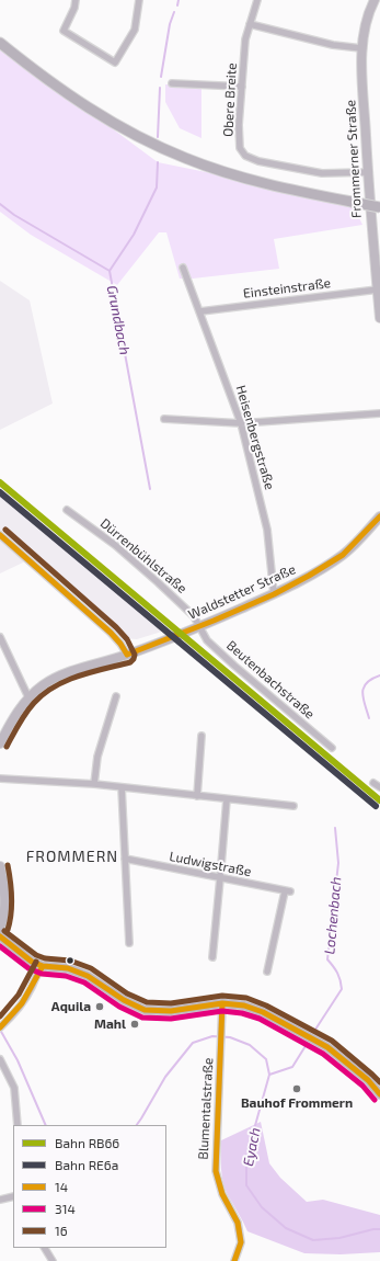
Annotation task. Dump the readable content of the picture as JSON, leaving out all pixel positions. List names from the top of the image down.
{
  "streets": {
    "street": [
      "Obere Breite",
      "Frommerner Straße",
      "Einsteinstraße",
      "Heisenbergstraße",
      "Dürrenbühlstraße",
      "Waldstetter Straße",
      "Beutenbachstraße",
      "Ludwigstraße",
      "Blumentalstraße"
    ]
  },
  "crossings": [
    ["Obere Breite", "Frommerner Straße"],
    ["Frommerner Straße", "Einsteinstraße"],
    ["Einsteinstraße", "Heisenbergstraße"],
    ["Heisenbergstraße", "Waldstetter Straße"],
    ["Dürrenbühlstraße", "Waldstetter Straße"],
    ["Dürrenbühlstraße", "Beutenbachstraße"],
    ["Waldstetter Straße", "Beutenbachstraße"]
  ],
  "districts": ["FROMMERN"],
  "water": ["Grundbach", "Lochenbach", "Eyach"],
  "places": ["Aquila", "Mahl", "Bauhof Frommern"],
  "lines": [
    "rail line RB66",
    "rail line RE6a",
    "transit line 14",
    "transit line 16",
    "transit line 314"
  ],
  "legend": [
    "Bahn RB66",
    "Bahn RE6a",
    "14",
    "314",
    "16"
  ]
}
